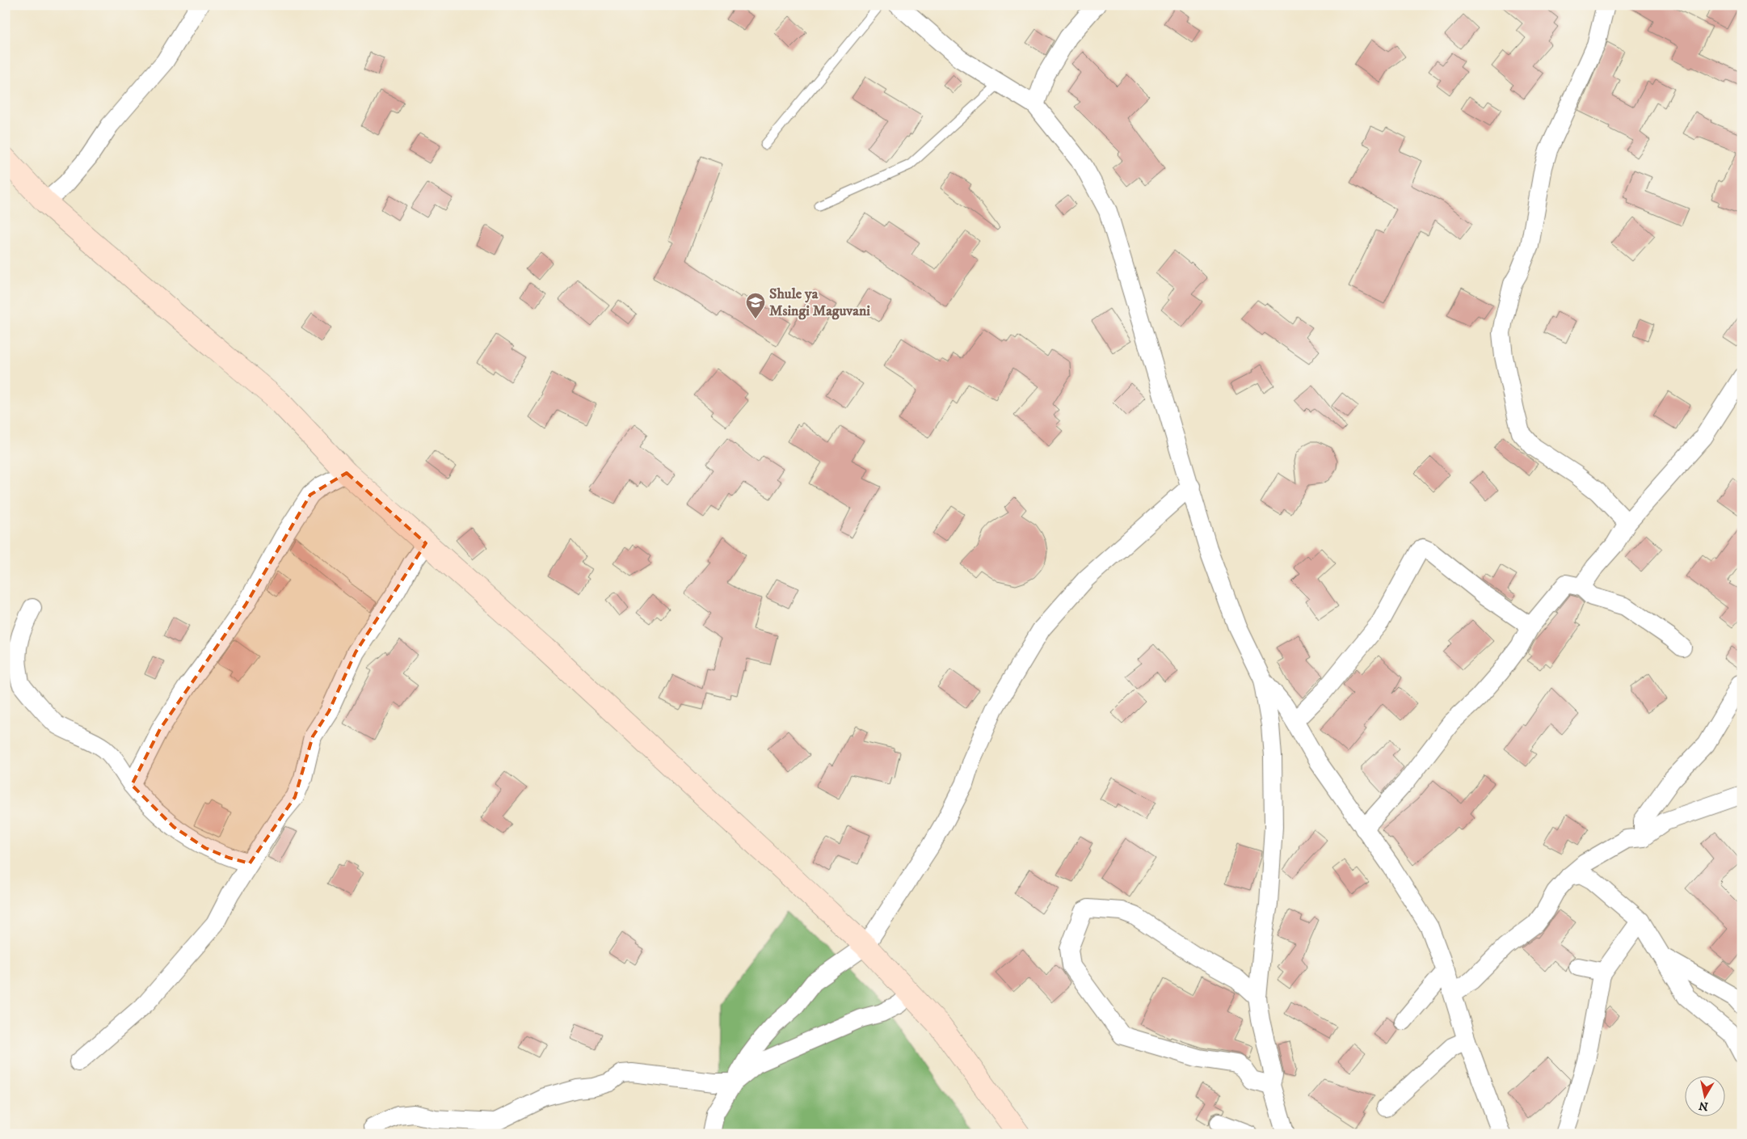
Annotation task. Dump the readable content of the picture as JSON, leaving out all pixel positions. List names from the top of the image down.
{
  "places": {
    "school or university": ["Shule ya Msingi Maguvani"]
  },
  "north": "bottom"
}
